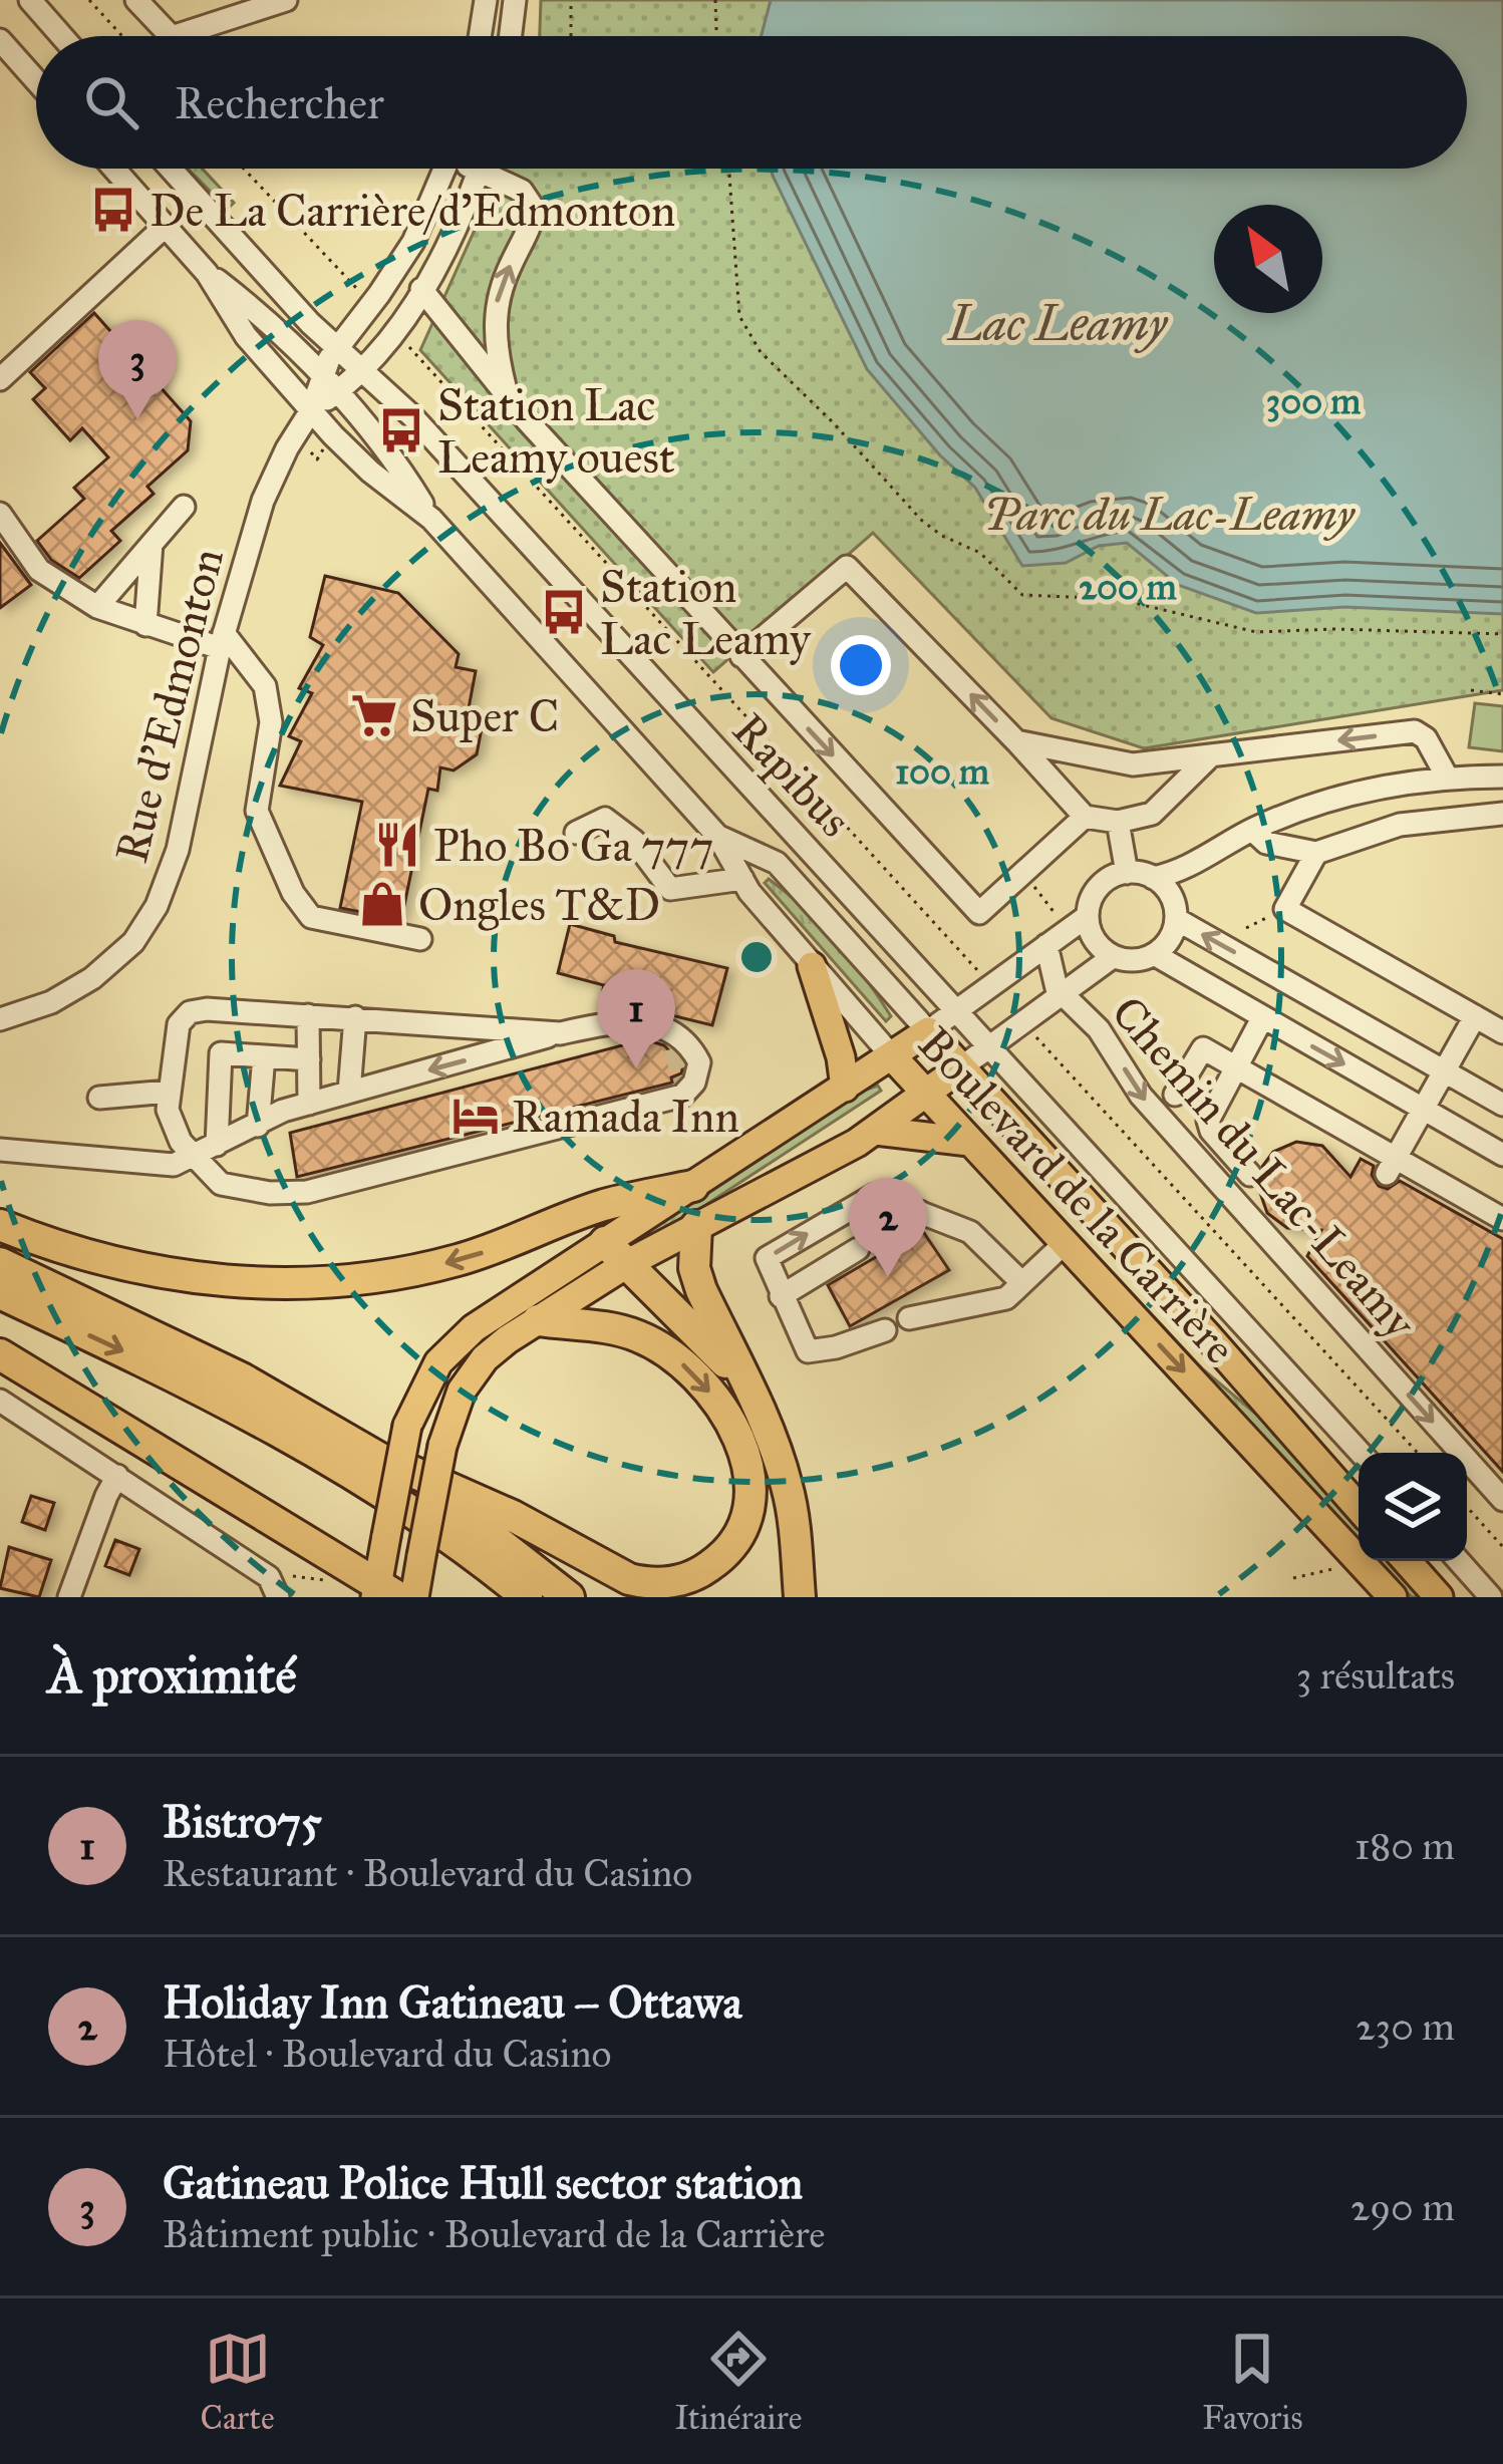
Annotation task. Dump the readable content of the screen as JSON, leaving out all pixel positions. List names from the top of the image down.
{
  "streets": {
    "main road": ["Boulevard de la Carrière"],
    "street": ["Rue d'Edmonton", "Rapibus", "Chemin du Lac-Leamy"]
  },
  "crossings": [
    ["Rue d'Edmonton", "Boulevard de la Carrière"]
  ],
  "water": ["Lac Leamy"],
  "parks": ["Parc du Lac-Leamy"],
  "places": {
    "bus stop": ["De La Carrière/d'Edmonton", "Station Lac Leamy ouest", "Station Lac Leamy"],
    "supermarket": ["Super C"],
    "restaurant": ["Pho Bo Ga 777"],
    "shop": ["Ongles T&D"],
    "hotel": ["Ramada Inn"]
  },
  "north": "top left",
  "page": {
    "search": "Rechercher",
    "pins": ["3", "1", "2"],
    "heading": ["À proximité", "3 résultats"],
    "list": [
      {
        "mark": "1",
        "name": "Bistro75",
        "note": "Restaurant · Boulevard du Casino",
        "value": "180 m"
      },
      {
        "mark": "2",
        "name": "Holiday Inn Gatineau – Ottawa",
        "note": "Hôtel · Boulevard du Casino",
        "value": "230 m"
      },
      {
        "mark": "3",
        "name": "Gatineau Police Hull sector station",
        "note": "Bâtiment public · Boulevard de la Carrière",
        "value": "290 m"
      }
    ],
    "nav": ["Carte", "Itinéraire", "Favoris"]
  },
  "rings": ["300 m", "200 m", "100 m"]
}
